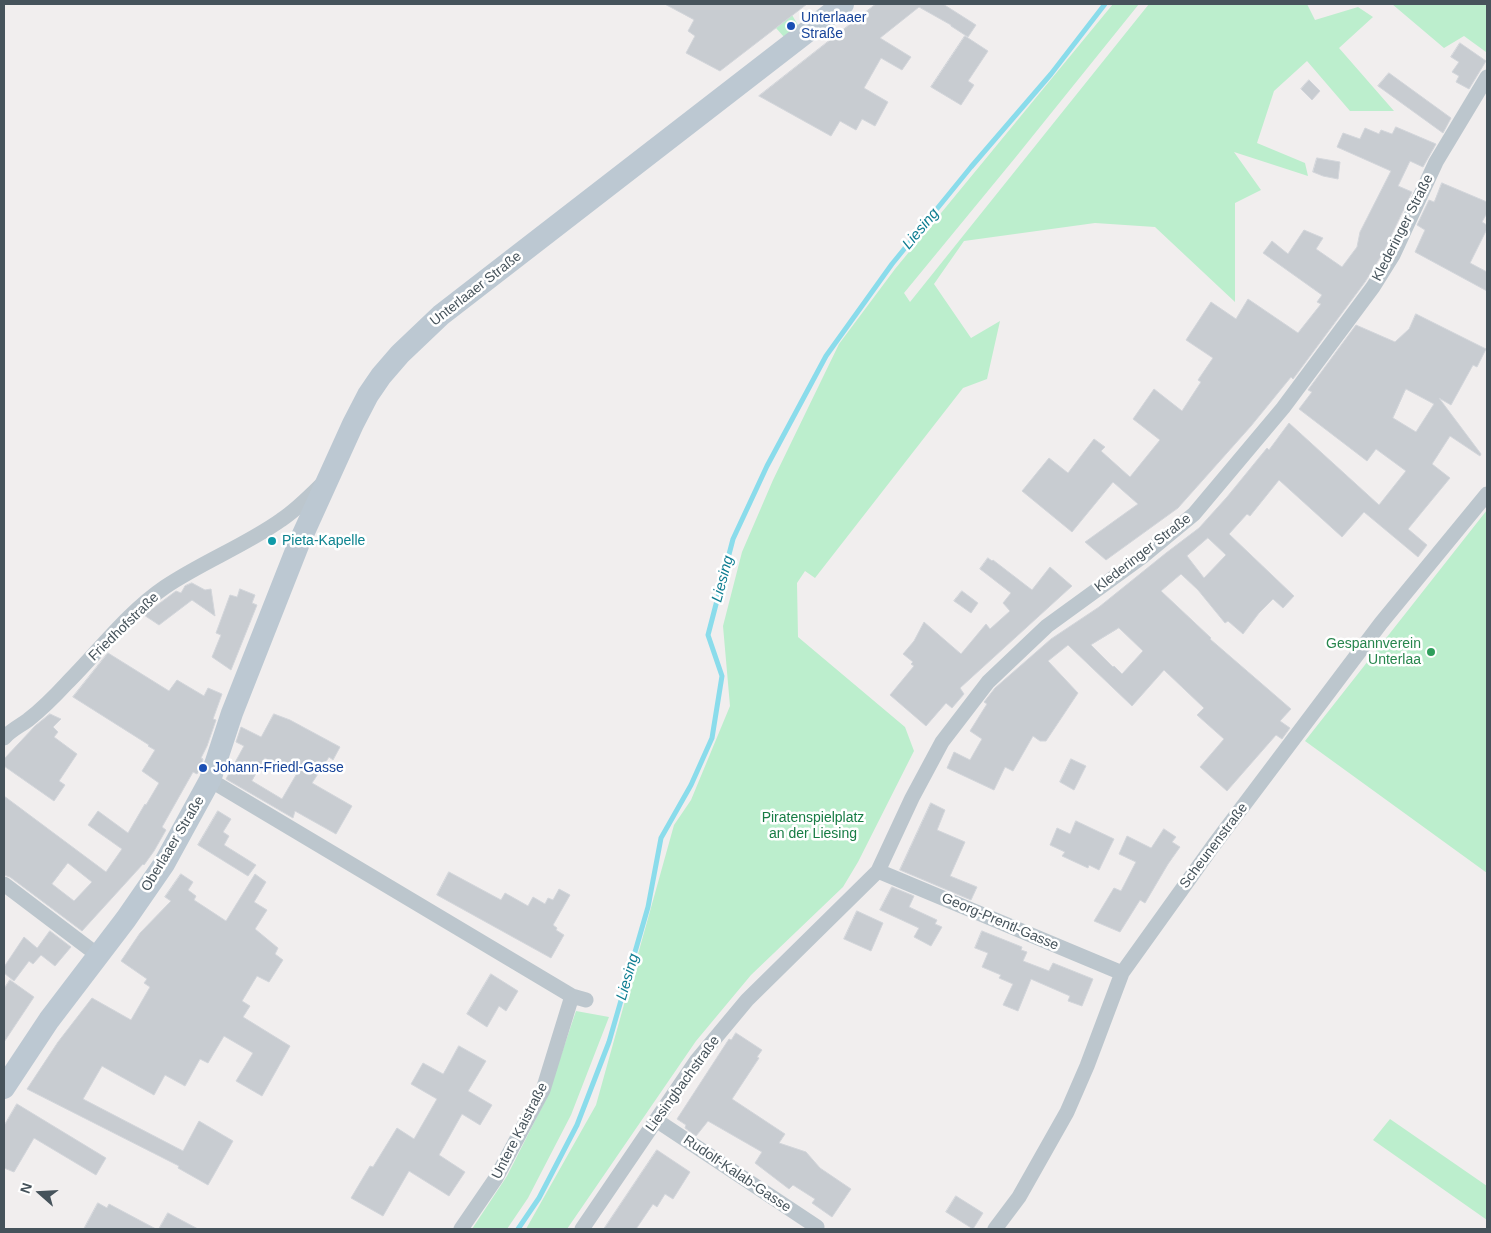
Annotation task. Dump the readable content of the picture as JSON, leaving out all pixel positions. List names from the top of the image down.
{
  "streets": {
    "main road": ["Unterlaaer Straße", "Oberlaaer Straße"],
    "street": [
      "Klederinger Straße",
      "Friedhofstraße",
      "Scheunenstraße",
      "Georg-Prentl-Gasse",
      "Liesingbachstraße",
      "Untere Kaistraße",
      "Rudolf-Kalab-Gasse"
    ]
  },
  "crossings": [
    ["Klederinger Straße", "Georg-Prentl-Gasse"],
    ["Klederinger Straße", "Liesingbachstraße"],
    ["Unterlaaer Straße", "Friedhofstraße"],
    ["Unterlaaer Straße", "Oberlaaer Straße"],
    ["Oberlaaer Straße", "Untere Kaistraße"],
    ["Scheunenstraße", "Georg-Prentl-Gasse"],
    ["Liesingbachstraße", "Rudolf-Kalab-Gasse"]
  ],
  "water": ["Liesing"],
  "parks": ["Piratenspielplatz an der Liesing"],
  "places": [
    "Unterlaaer Straße",
    "Pieta-Kapelle",
    "Gespannverein Unterlaa",
    "Johann-Friedl-Gasse"
  ],
  "north": "left"
}
